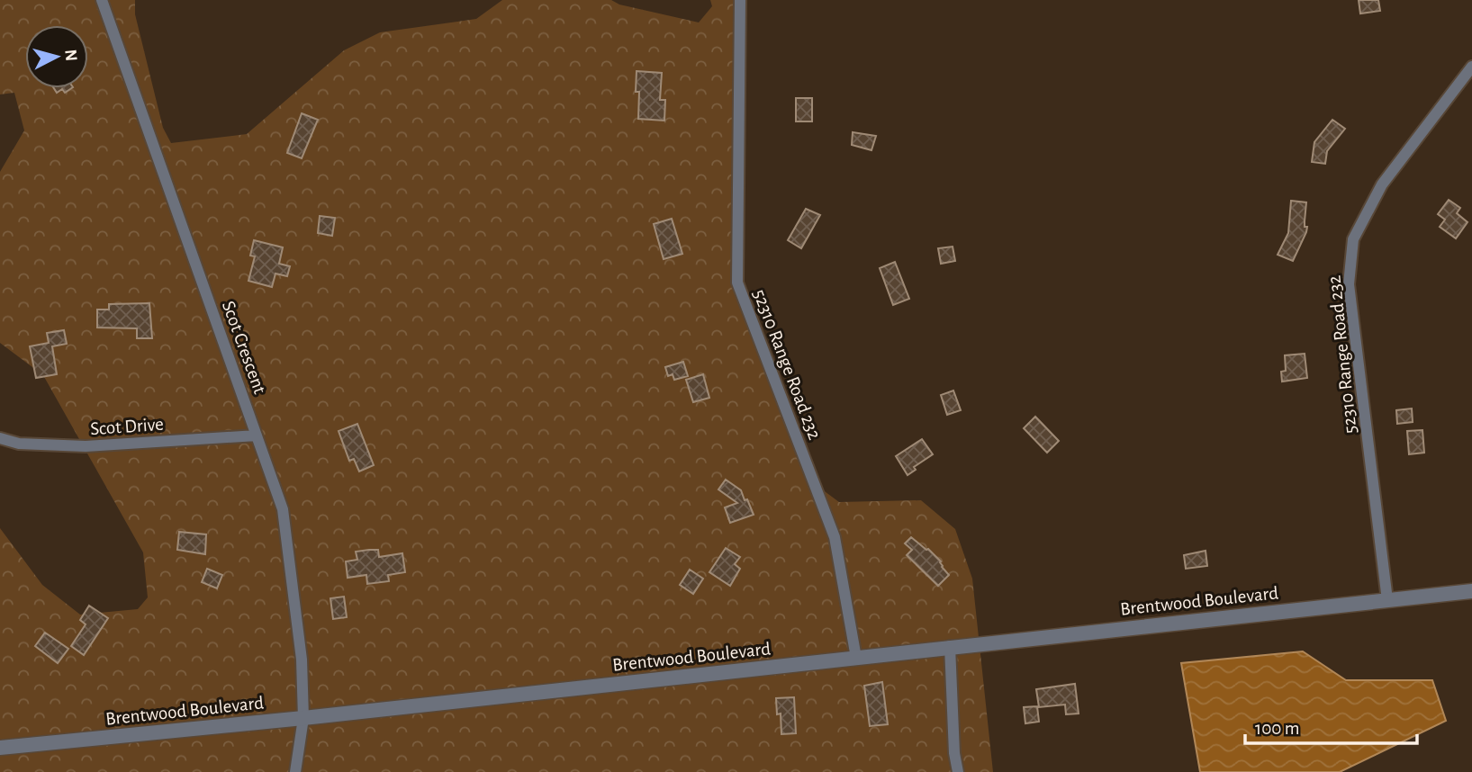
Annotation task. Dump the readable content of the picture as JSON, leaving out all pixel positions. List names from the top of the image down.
{
  "streets": {
    "street": [
      "Scot Crescent",
      "52310 Range Road 232",
      "Scot Drive",
      "Brentwood Boulevard"
    ]
  },
  "crossings": [
    ["Scot Crescent", "Scot Drive"],
    ["Scot Crescent", "Brentwood Boulevard"],
    ["52310 Range Road 232", "Brentwood Boulevard"]
  ],
  "scale_bar": "100 m",
  "north": "right"
}
